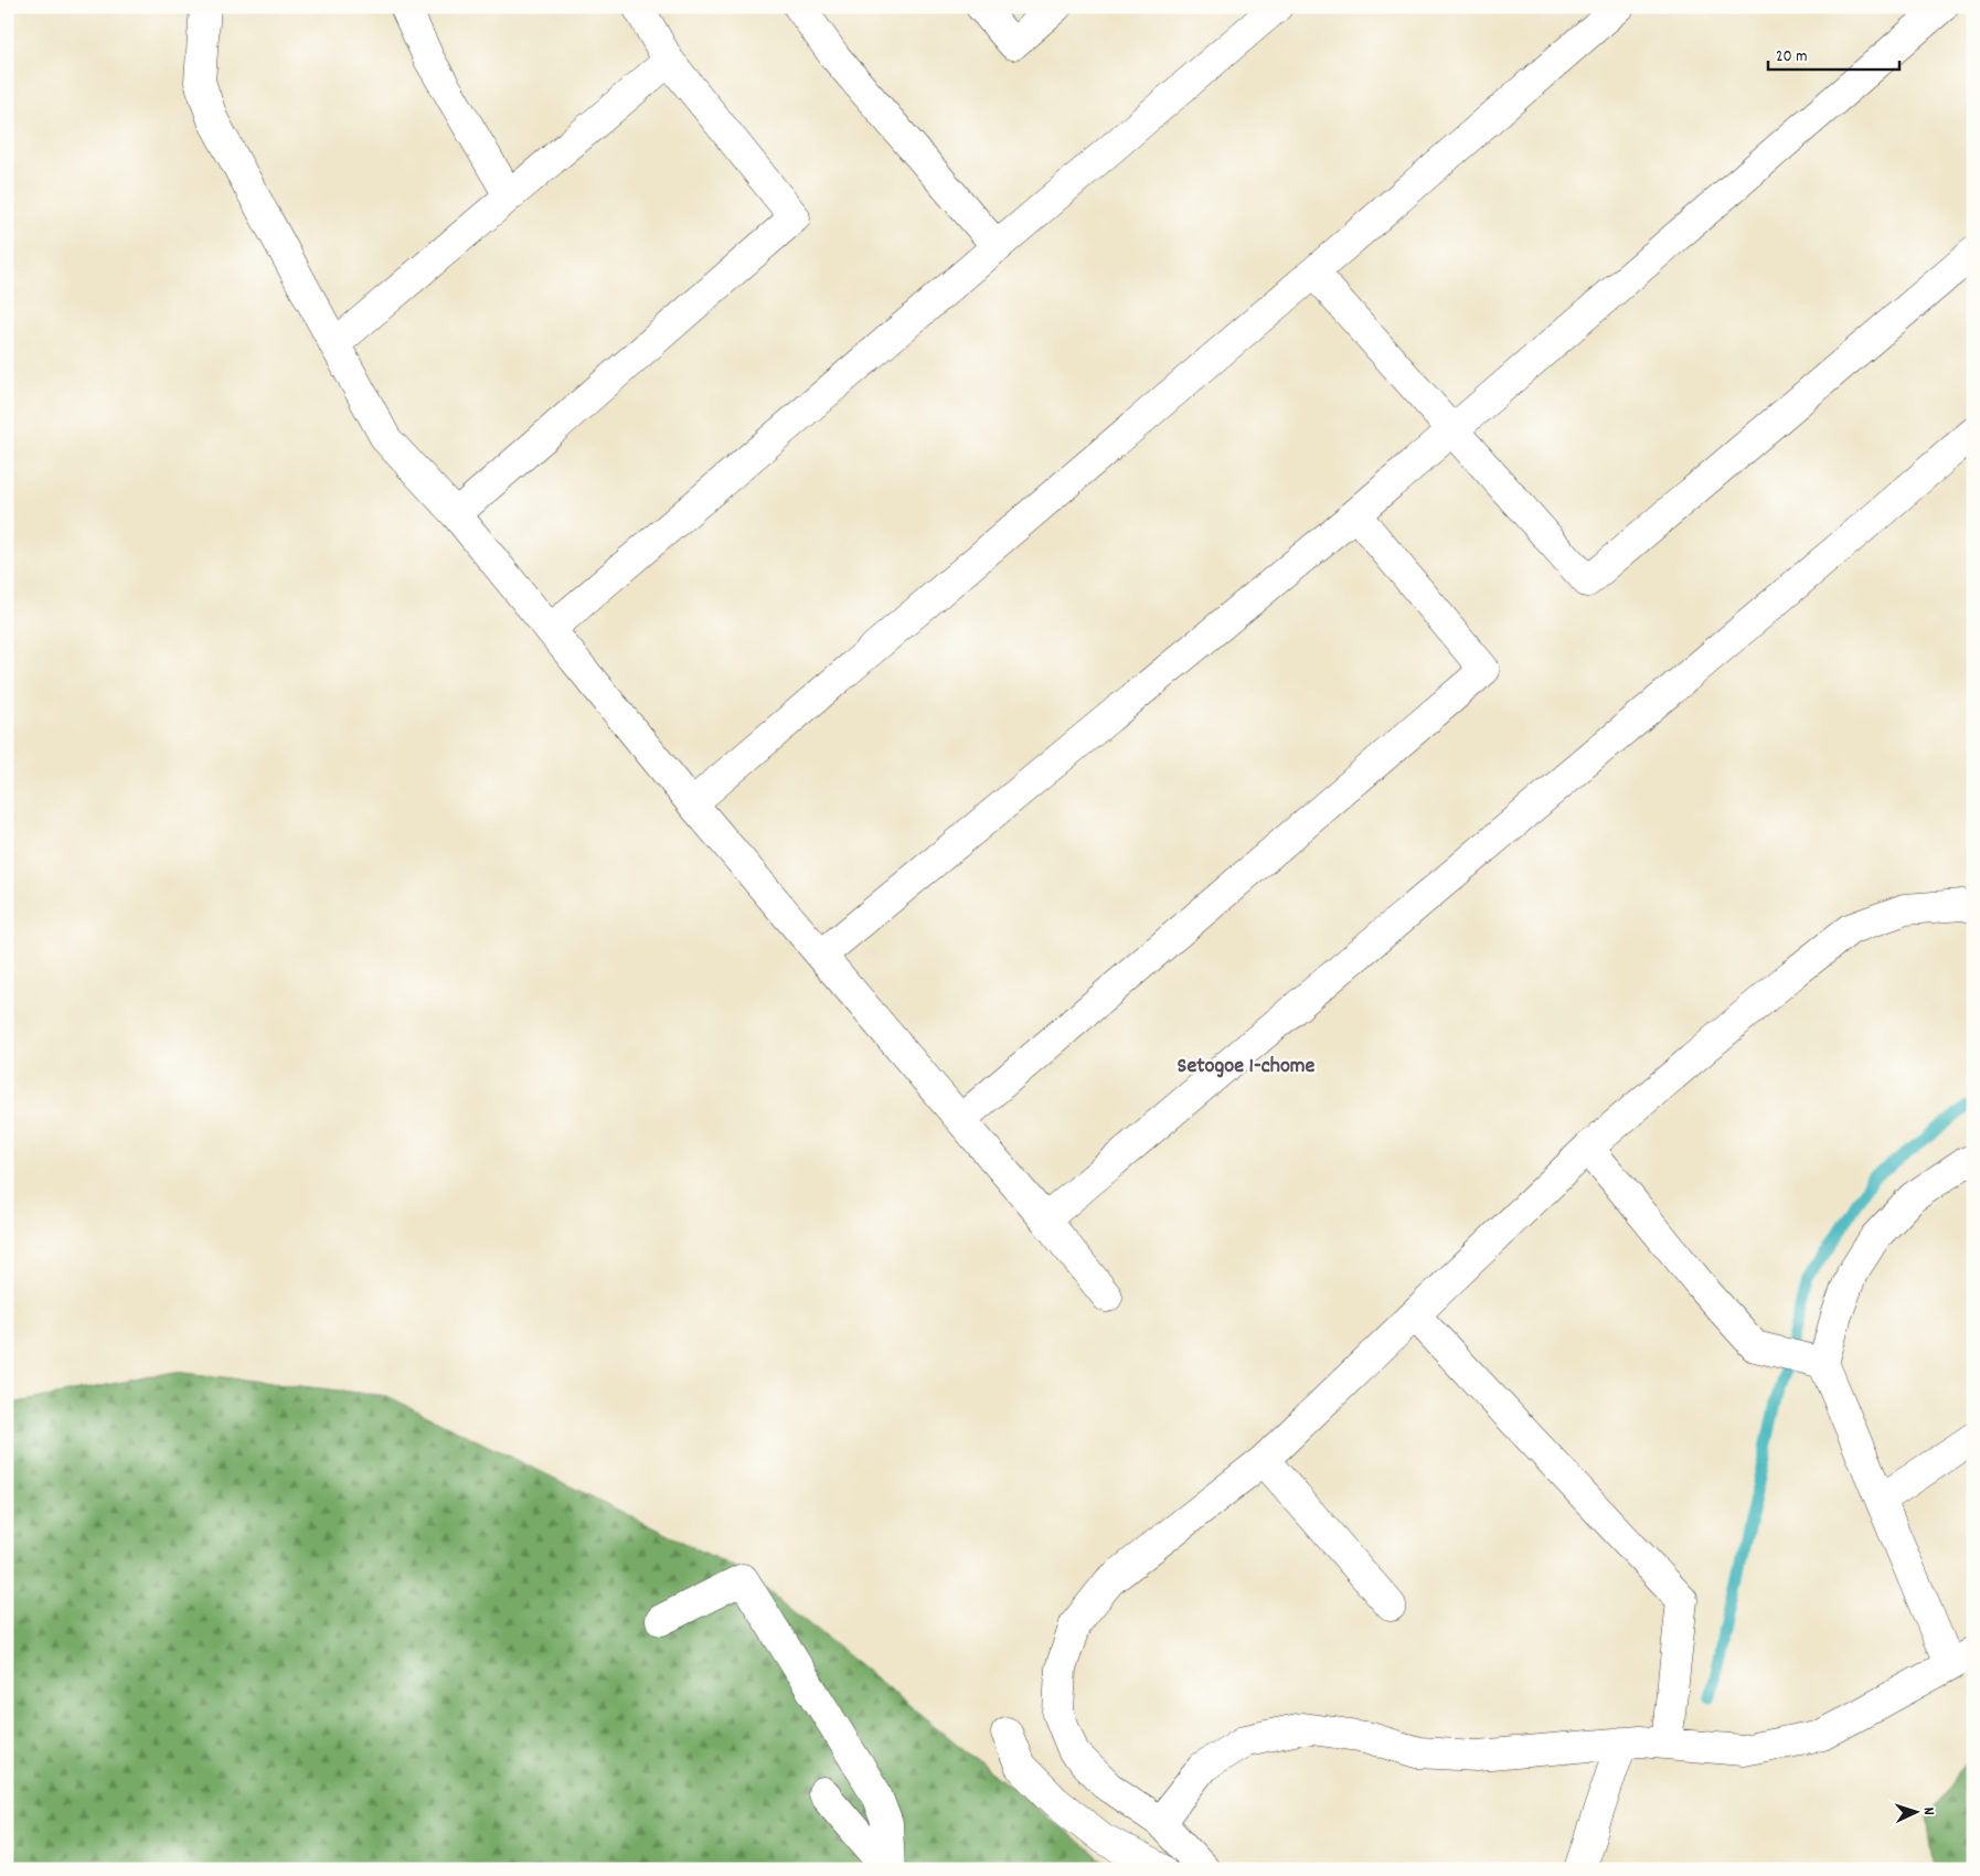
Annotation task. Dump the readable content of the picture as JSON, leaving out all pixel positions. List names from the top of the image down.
{
  "districts": ["Setogoe 1-chome"],
  "scale_bar": "20 m",
  "north": "right"
}
